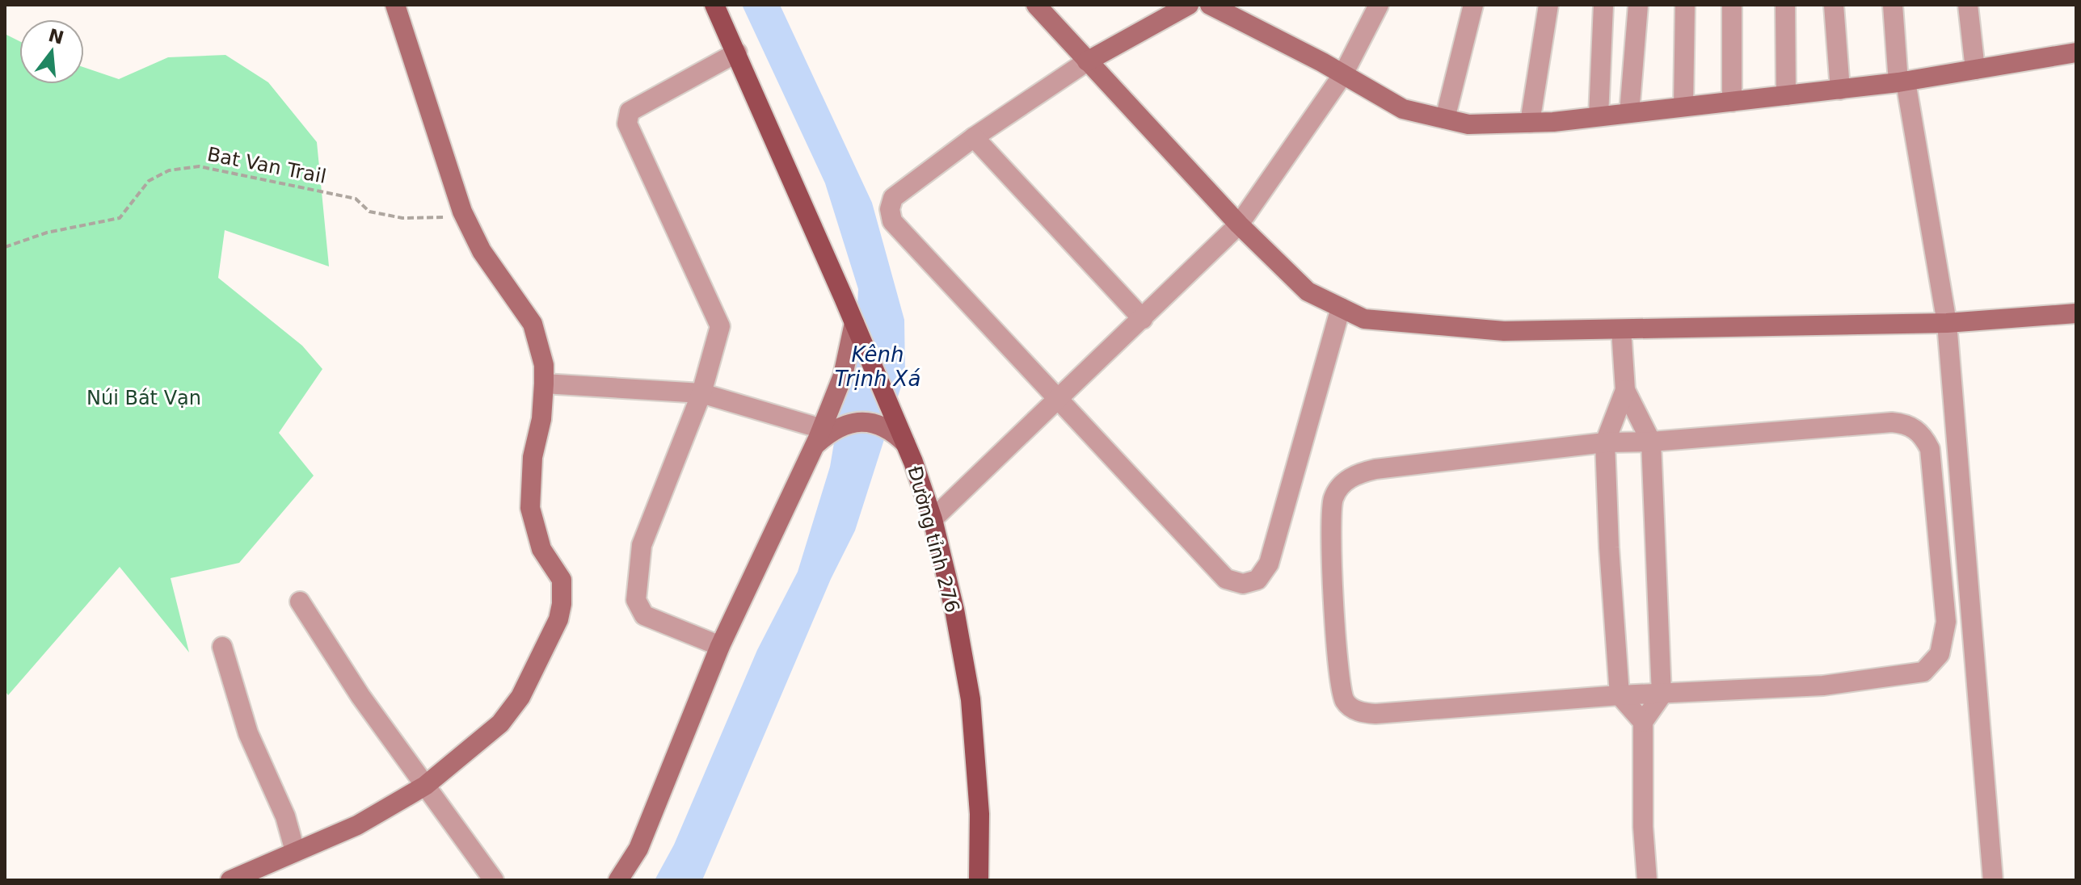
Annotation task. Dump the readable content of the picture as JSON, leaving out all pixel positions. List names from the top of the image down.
{
  "streets": {
    "main road": ["Đường tỉnh 276"],
    "path": ["Bat Van Trail"]
  },
  "water": ["Kênh Trịnh Xá"],
  "parks": ["Núi Bát Vạn"],
  "north": "top"
}
